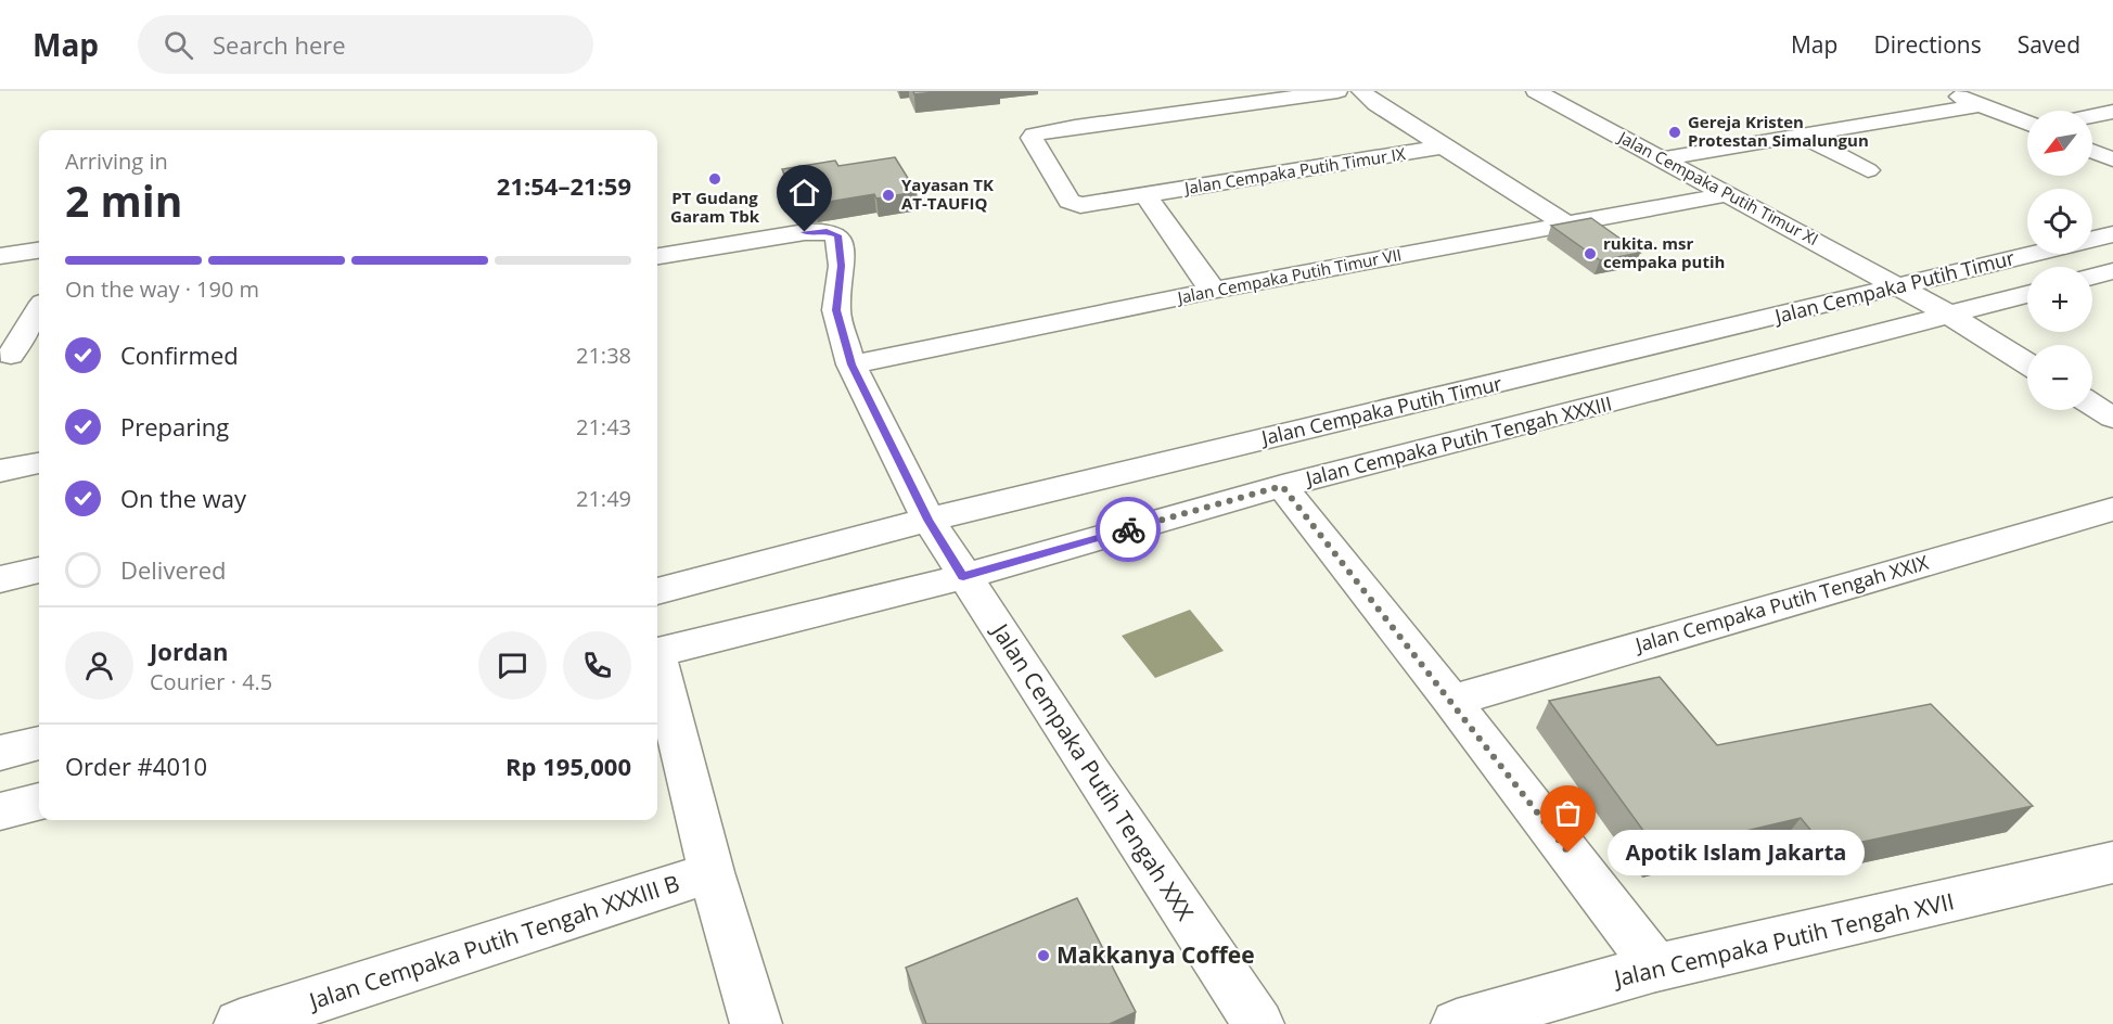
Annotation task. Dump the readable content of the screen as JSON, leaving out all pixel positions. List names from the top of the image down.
{
  "streets": {
    "street": [
      "Jalan Cempaka Putih Timur IX",
      "Jalan Cempaka Putih Timur XI",
      "Jalan Cempaka Putih Timur VII",
      "Jalan Cempaka Putih Timur",
      "Jalan Cempaka Putih Tengah XXXIII",
      "Jalan Cempaka Putih Tengah XXIX",
      "Jalan Cempaka Putih Tengah XXX",
      "Jalan Cempaka Putih Tengah XVII",
      "Jalan Cempaka Putih Tengah XXXIII B"
    ]
  },
  "crossings": [
    ["Jalan Cempaka Putih Timur XI", "Jalan Cempaka Putih Timur VII"],
    ["Jalan Cempaka Putih Timur XI", "Jalan Cempaka Putih Timur"],
    ["Jalan Cempaka Putih Timur VII", "Jalan Cempaka Putih Tengah XXX"],
    ["Jalan Cempaka Putih Timur", "Jalan Cempaka Putih Tengah XXX"],
    ["Jalan Cempaka Putih Tengah XXXIII", "Jalan Cempaka Putih Tengah XXX"]
  ],
  "places": [
    "Gereja Kristen Protestan Simalungun",
    "PT Gudang Garam Tbk",
    "Yayasan TK AT-TAUFIQ",
    "rukita. msr cempaka putih",
    "Apotik Islam Jakarta",
    "Makkanya Coffee"
  ],
  "north": "bottom left",
  "page": {
    "header": "Map",
    "search": "Search here",
    "nav": ["Map", "Directions", "Saved"],
    "map_buttons": ["+", "−"],
    "heading": ["2 min", "Arriving in", "21:54–21:59"],
    "panel": [
      "Jordan",
      "Courier · 4.5",
      "Order #4010",
      "Rp 195,000"
    ],
    "bar": "On the way · 190 m",
    "list": [
      ["Confirmed", "21:38"],
      ["Preparing", "21:43"],
      ["On the way", "21:49"],
      "Delivered"
    ],
    "bubble": "Apotik Islam Jakarta"
  }
}
